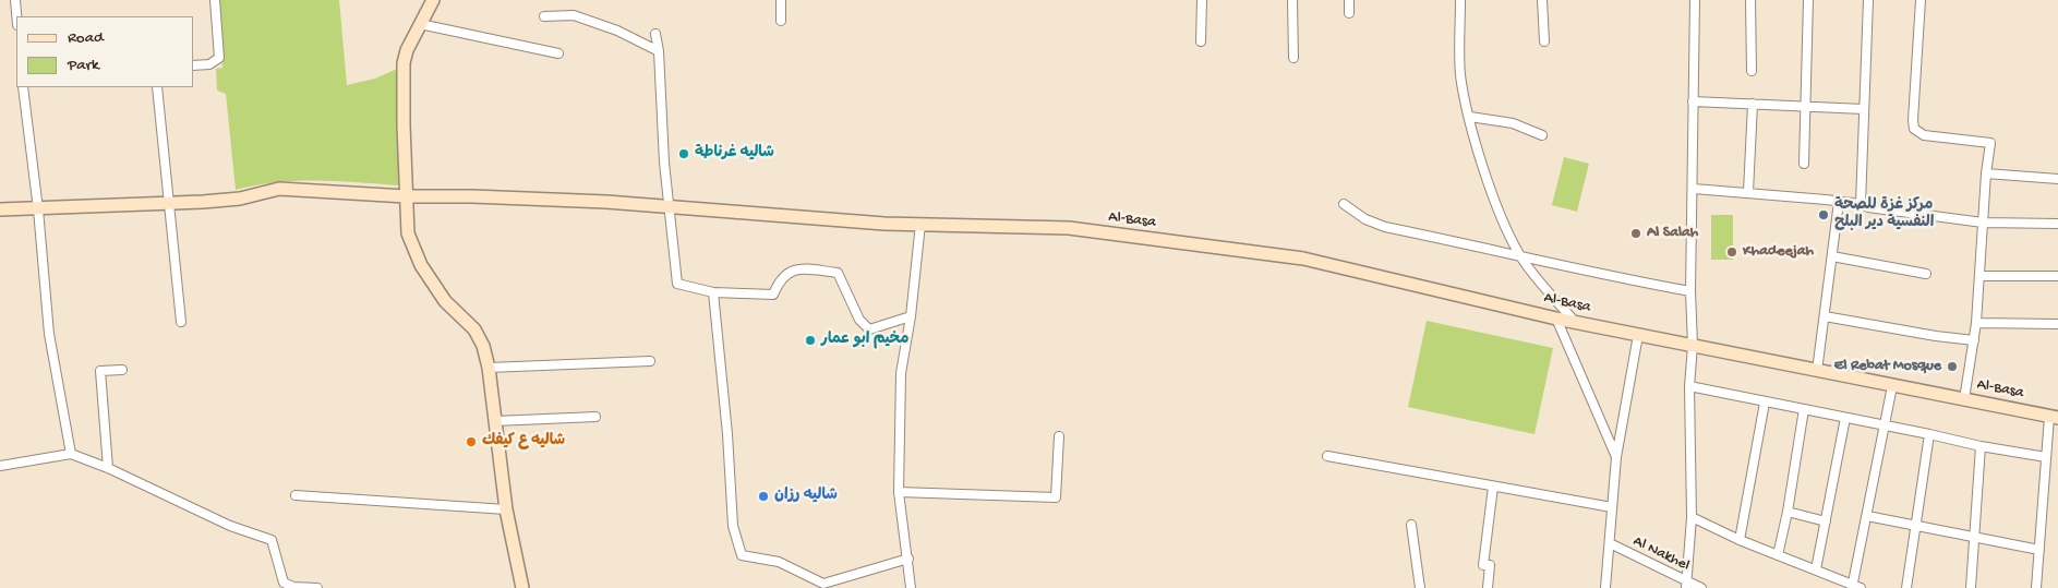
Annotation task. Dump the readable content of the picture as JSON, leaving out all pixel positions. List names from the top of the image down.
{
  "streets": {
    "street": ["Al-Basa", "Al Nakhel"]
  },
  "places": [
    "شاليه غرناطة",
    "مركز غزة للصحة النفسية دير البلح",
    "Al Salah",
    "Khadeejah",
    "مخيم ابو عمار",
    "El Rebat Mosque",
    "شاليه ع كيفك",
    "شاليه رزان"
  ],
  "legend": ["Road", "Park"]
}
